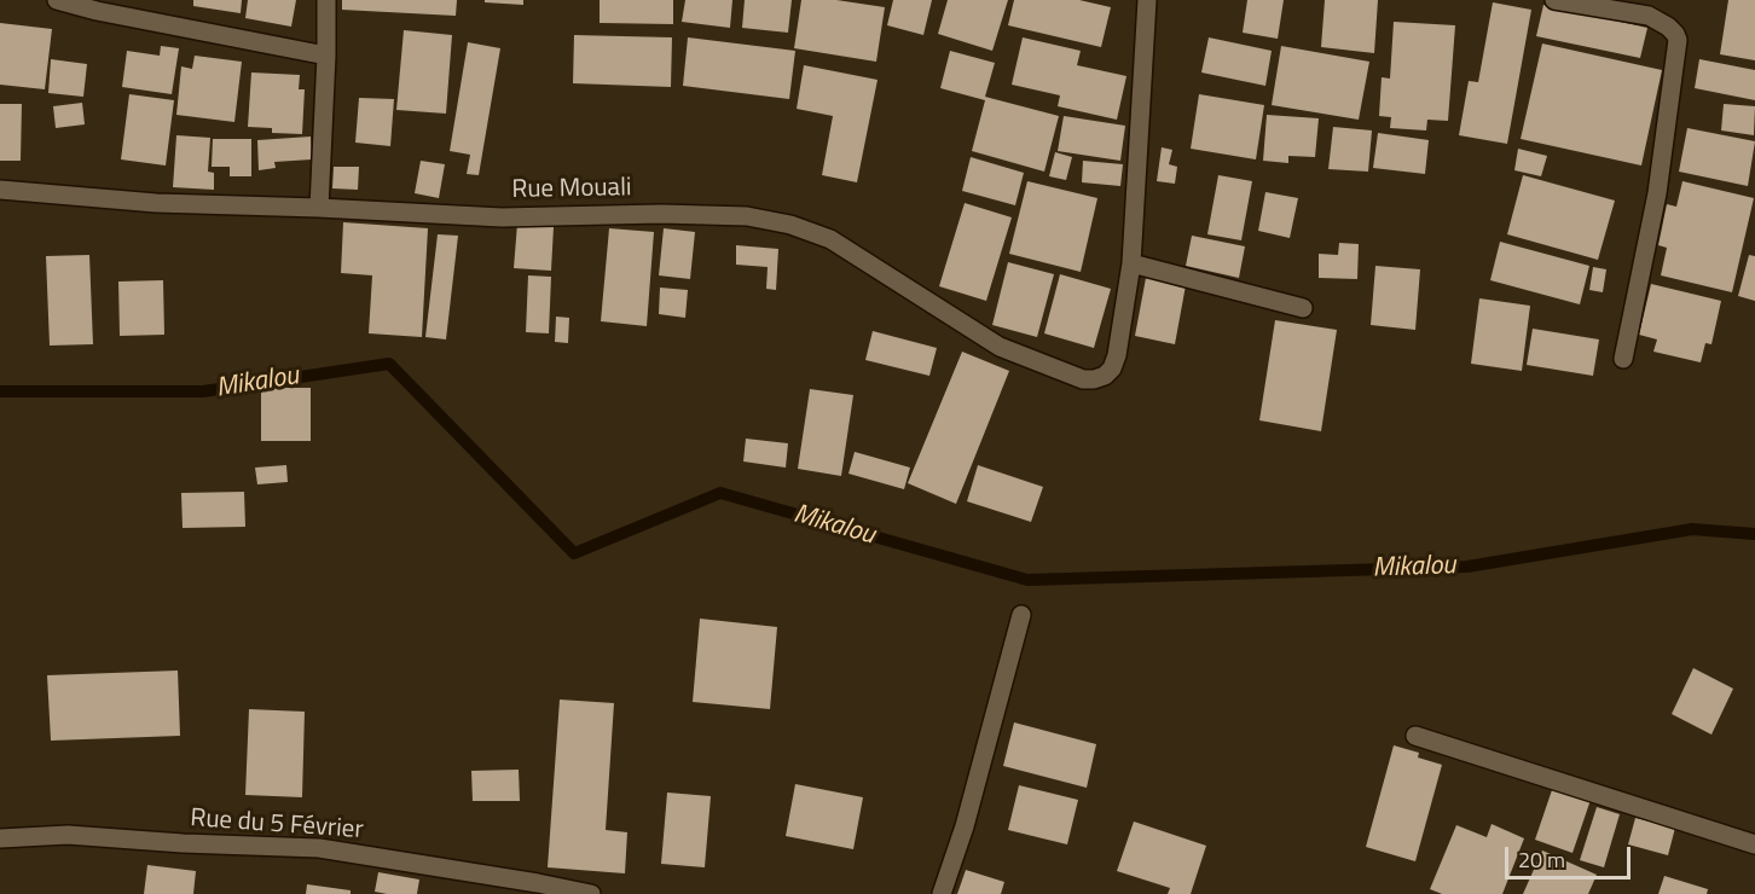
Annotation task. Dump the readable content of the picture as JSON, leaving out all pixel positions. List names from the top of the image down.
{
  "streets": {
    "street": ["Rue Mouali", "Rue du 5 Février"]
  },
  "water": ["Mikalou"],
  "scale_bar": "20 m"
}
